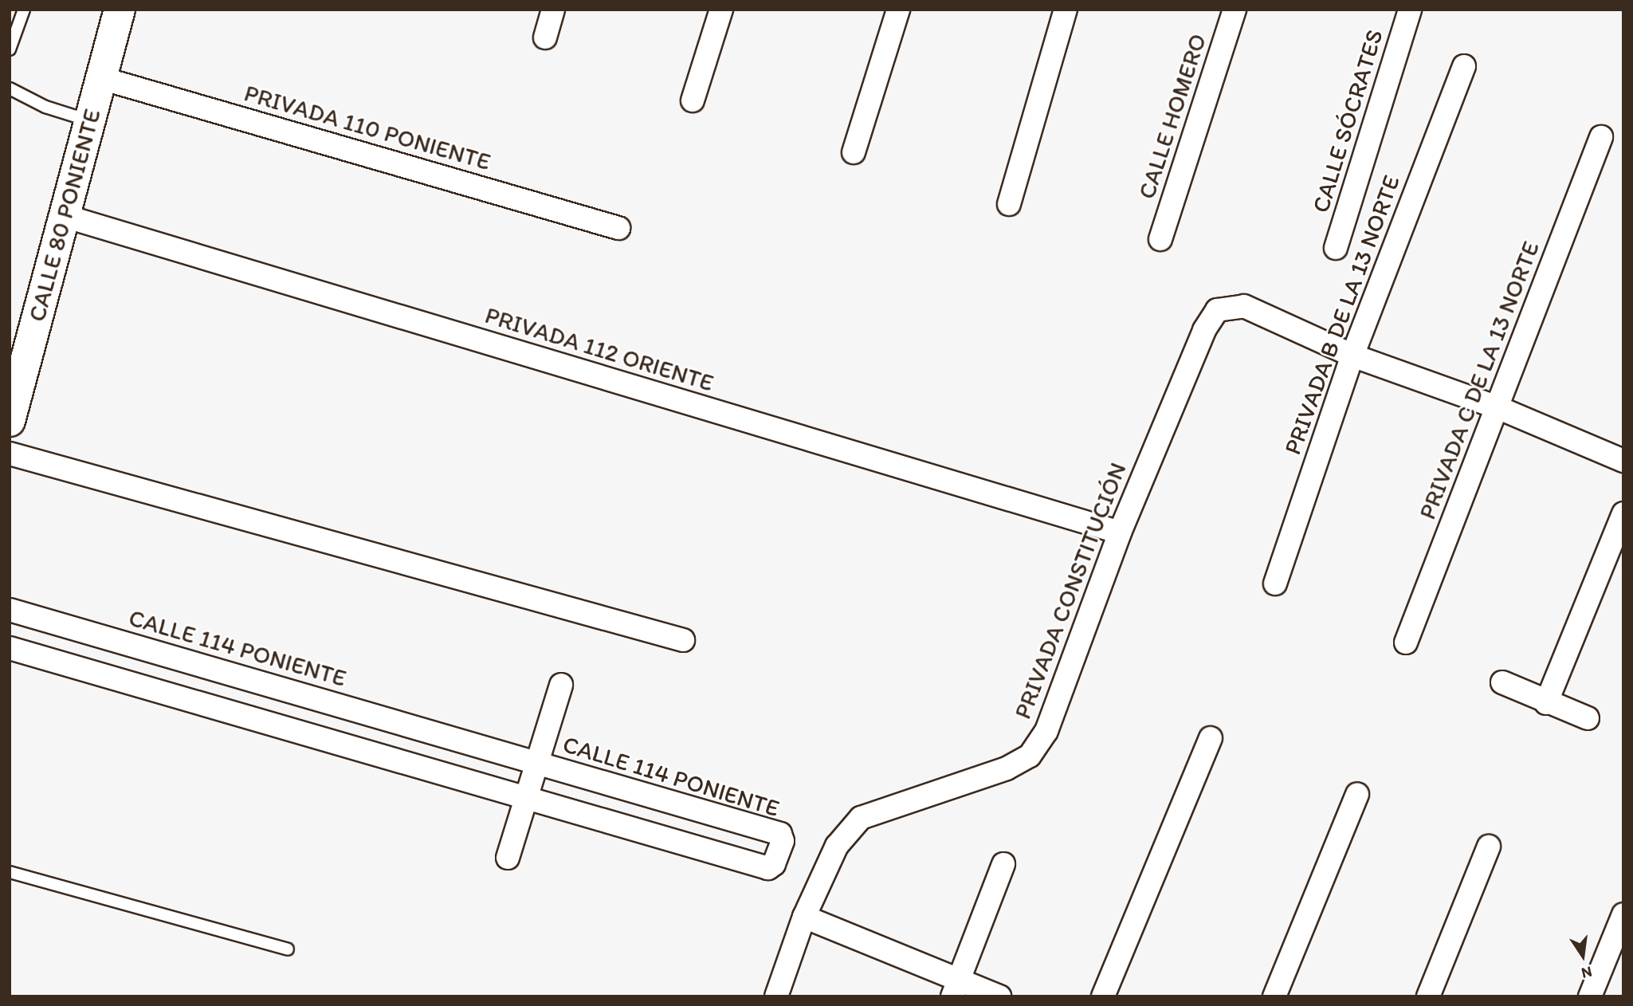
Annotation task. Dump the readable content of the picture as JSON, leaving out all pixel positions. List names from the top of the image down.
{
  "streets": {
    "street": [
      "CALLE HOMERO",
      "CALLE SÓCRATES",
      "PRIVADA 110 PONIENTE",
      "CALLE 80 PONIENTE",
      "PRIVADA B DE LA 13 NORTE",
      "PRIVADA 112 ORIENTE",
      "PRIVADA C DE LA 13 NORTE",
      "PRIVADA CONSTITUCIÓN",
      "CALLE 114 PONIENTE"
    ]
  },
  "crossings": [
    ["PRIVADA 110 PONIENTE", "CALLE 80 PONIENTE"],
    ["CALLE 80 PONIENTE", "PRIVADA 112 ORIENTE"],
    ["PRIVADA B DE LA 13 NORTE", "PRIVADA CONSTITUCIÓN"],
    ["PRIVADA 112 ORIENTE", "PRIVADA CONSTITUCIÓN"]
  ],
  "north": "bottom"
}
